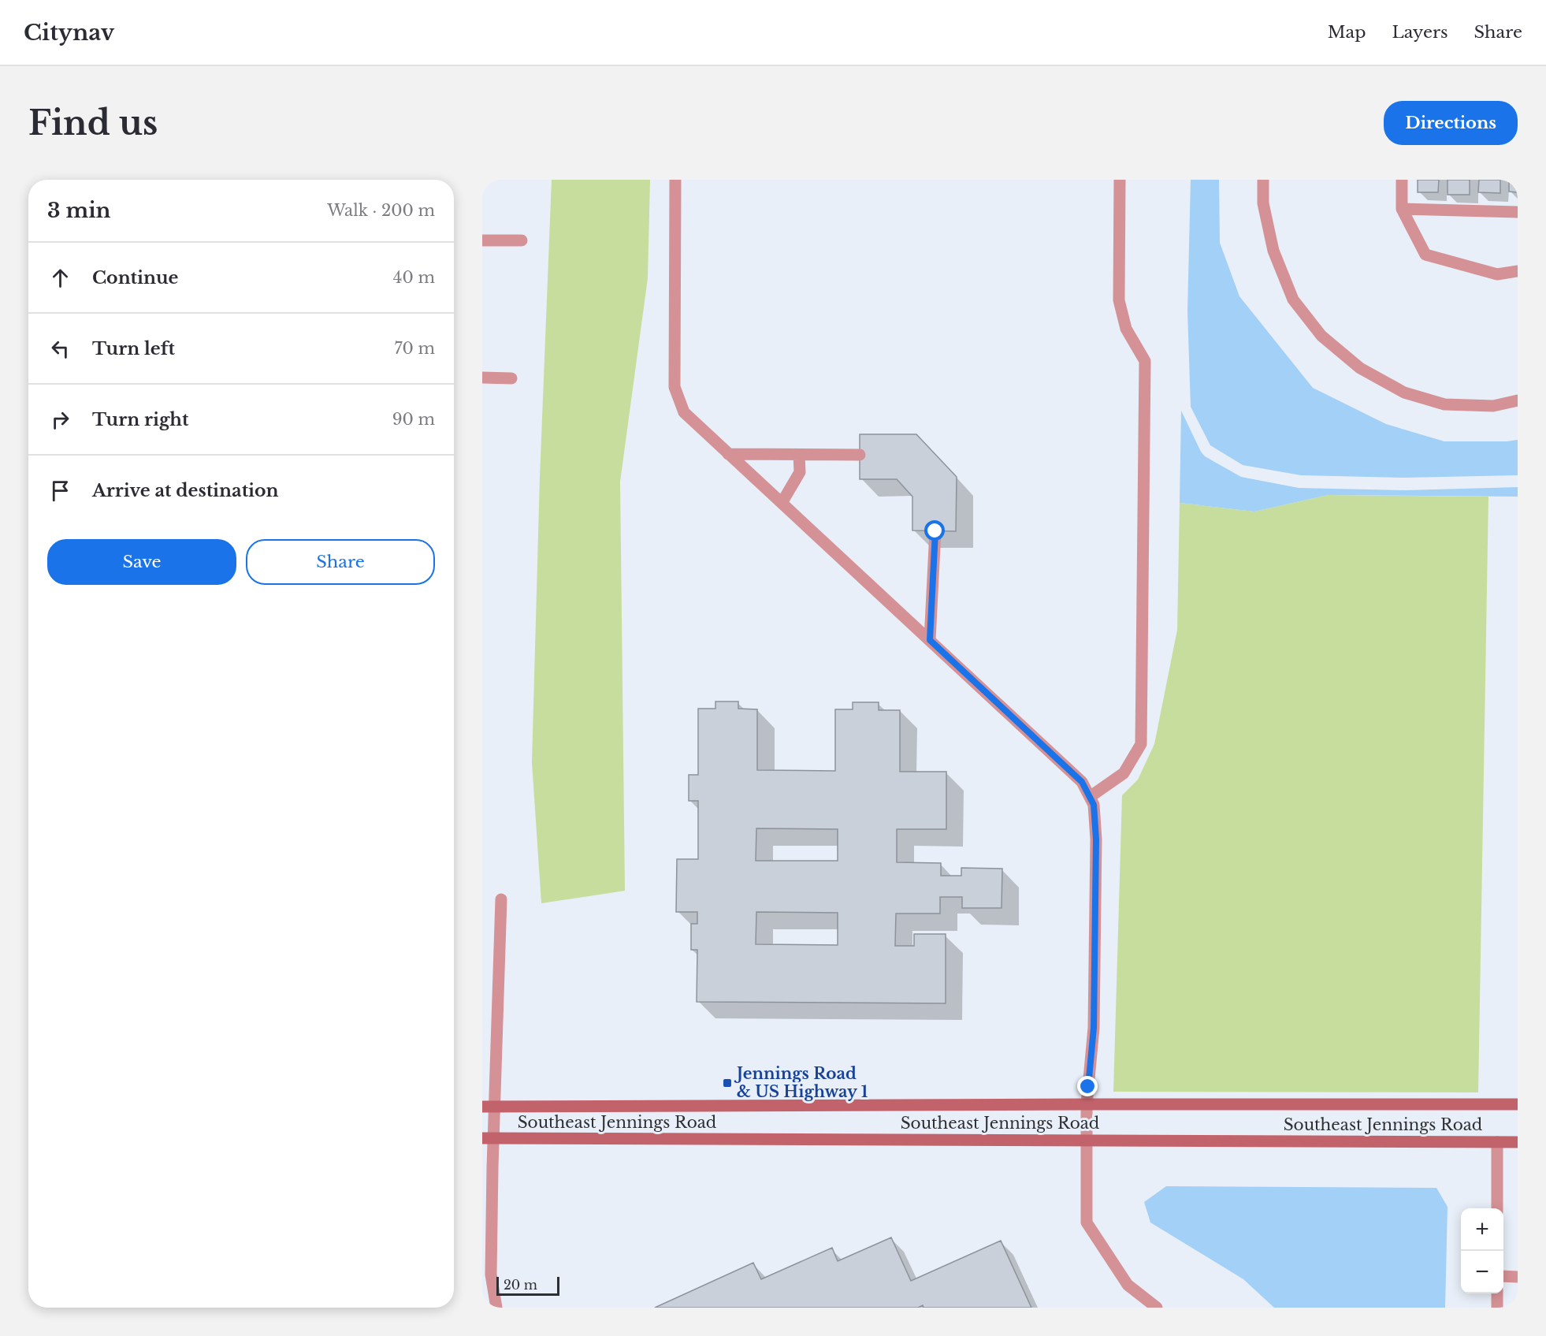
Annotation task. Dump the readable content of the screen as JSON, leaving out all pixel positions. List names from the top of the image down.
{
  "streets": {
    "street": ["Southeast Jennings Road"]
  },
  "places": {
    "transit": ["Jennings Road & US Highway 1"]
  },
  "scale_bar": "20 m",
  "page": {
    "header": "Citynav",
    "nav": ["Map", "Layers", "Share"],
    "buttons": [
      "Directions",
      ["Save", "Share"]
    ],
    "title": "Find us",
    "heading": ["3 min", "Walk · 200 m"],
    "list": [
      ["Continue", "40 m"],
      ["Turn left", "70 m"],
      ["Turn right", "90 m"],
      "Arrive at destination"
    ],
    "map_buttons": ["+", "−"],
    "scale": "20 m"
  }
}
